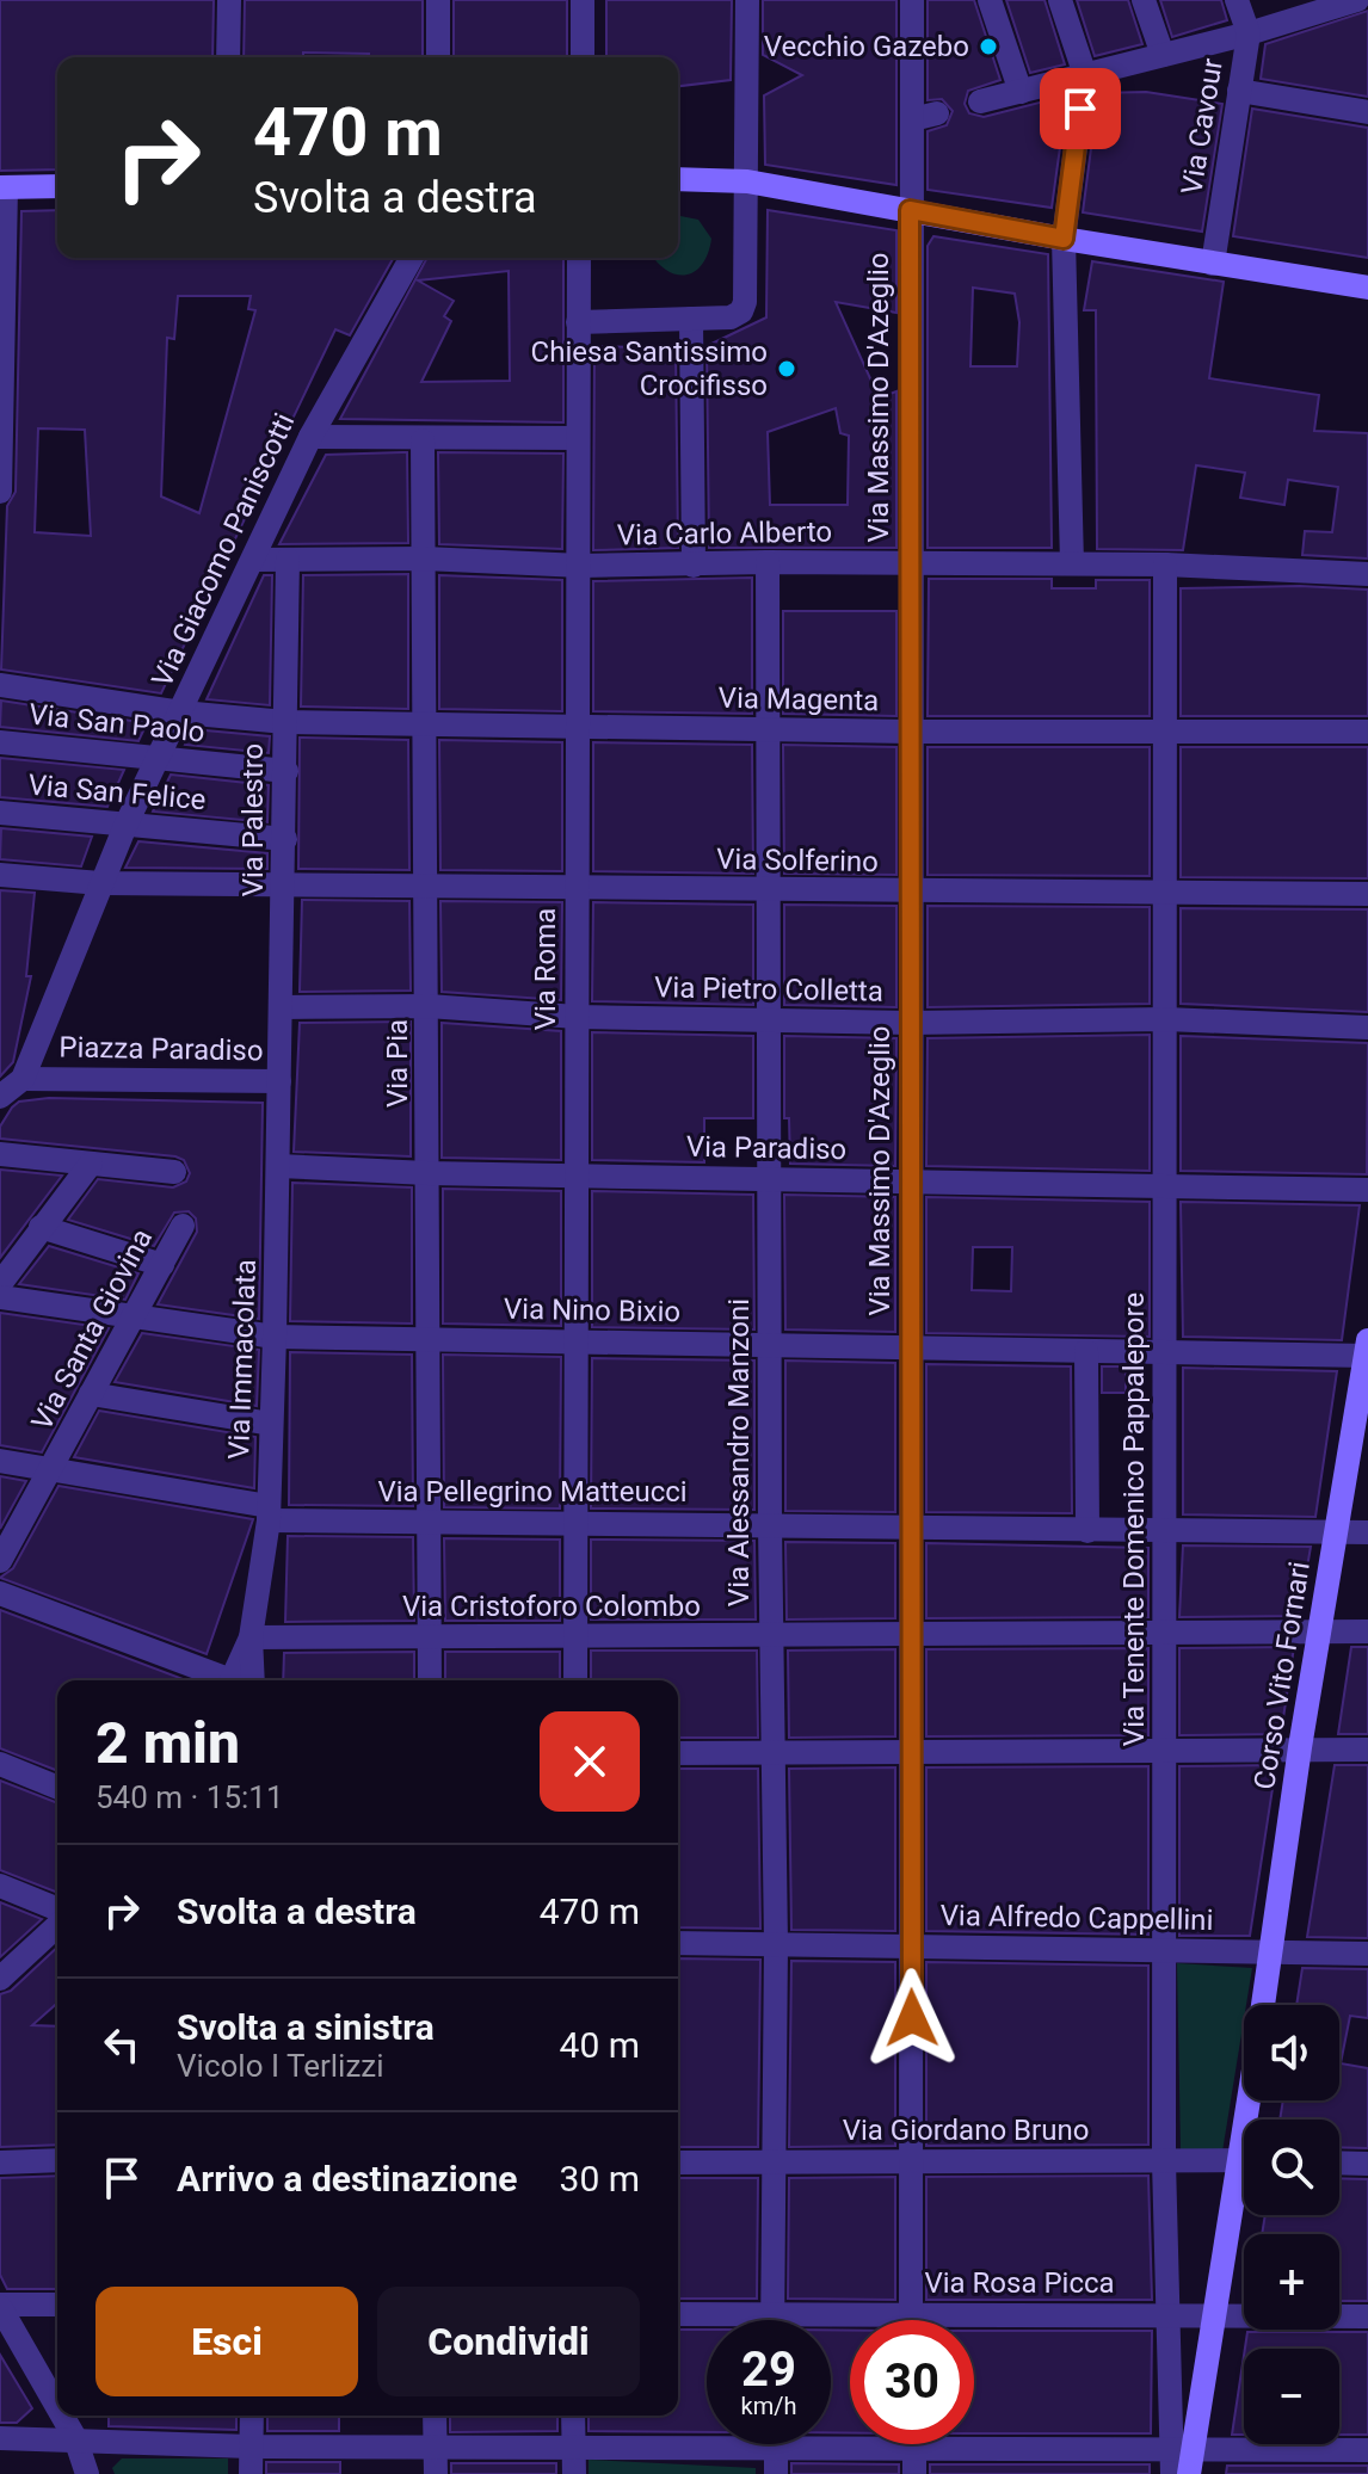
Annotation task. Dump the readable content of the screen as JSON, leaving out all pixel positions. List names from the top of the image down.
{
  "streets": {
    "street": [
      "Via Cavour",
      "Via Massimo D'Azeglio",
      "Via Carlo Alberto",
      "Via Giacomo Paniscotti",
      "Via Magenta",
      "Via San Paolo",
      "Via San Felice",
      "Via Palestro",
      "Via Solferino",
      "Via Roma",
      "Via Pietro Colletta",
      "Piazza Paradiso",
      "Via Pia",
      "Via Paradiso",
      "Via Nino Bixio",
      "Via Santa Giovina",
      "Via Immacolata",
      "Via Alessandro Manzoni",
      "Via Pellegrino Matteucci",
      "Via Tenente Domenico Pappalepore",
      "Via Cristoforo Colombo",
      "Corso Vito Fornari",
      "Via Alfredo Cappellini",
      "Via Giordano Bruno",
      "Via Rosa Picca"
    ]
  },
  "crossings": [
    ["Via Massimo D'Azeglio", "Via Carlo Alberto"],
    ["Via Massimo D'Azeglio", "Via Magenta"],
    ["Via Massimo D'Azeglio", "Via Solferino"],
    ["Via Massimo D'Azeglio", "Via Pietro Colletta"],
    ["Via Massimo D'Azeglio", "Via Paradiso"],
    ["Via Massimo D'Azeglio", "Via Nino Bixio"],
    ["Via Massimo D'Azeglio", "Via Pellegrino Matteucci"],
    ["Via Massimo D'Azeglio", "Via Cristoforo Colombo"],
    ["Via Massimo D'Azeglio", "Via Alfredo Cappellini"],
    ["Via Massimo D'Azeglio", "Via Giordano Bruno"],
    ["Via Massimo D'Azeglio", "Via Rosa Picca"],
    ["Via Carlo Alberto", "Via Giacomo Paniscotti"],
    ["Via Carlo Alberto", "Via Palestro"],
    ["Via Carlo Alberto", "Via Roma"],
    ["Via Carlo Alberto", "Via Pia"],
    ["Via Carlo Alberto", "Via Alessandro Manzoni"],
    ["Via Carlo Alberto", "Via Tenente Domenico Pappalepore"],
    ["Via Giacomo Paniscotti", "Via Magenta"],
    ["Via Giacomo Paniscotti", "Via San Paolo"],
    ["Via Giacomo Paniscotti", "Via San Felice"],
    ["Via Giacomo Paniscotti", "Via Solferino"],
    ["Via Giacomo Paniscotti", "Piazza Paradiso"],
    ["Via Magenta", "Via Palestro"],
    ["Via Magenta", "Via Roma"],
    ["Via Magenta", "Via Pia"],
    ["Via Magenta", "Via Alessandro Manzoni"],
    ["Via Magenta", "Via Tenente Domenico Pappalepore"],
    ["Via San Paolo", "Via Palestro"],
    ["Via San Felice", "Via Palestro"],
    ["Via Palestro", "Via Solferino"],
    ["Via Palestro", "Via Pietro Colletta"],
    ["Via Palestro", "Piazza Paradiso"],
    ["Via Palestro", "Via Immacolata"],
    ["Via Solferino", "Via Roma"],
    ["Via Solferino", "Piazza Paradiso"],
    ["Via Solferino", "Via Pia"],
    ["Via Solferino", "Via Alessandro Manzoni"],
    ["Via Solferino", "Via Tenente Domenico Pappalepore"],
    ["Via Roma", "Via Pietro Colletta"],
    ["Via Roma", "Via Paradiso"],
    ["Via Roma", "Via Nino Bixio"],
    ["Via Roma", "Via Pellegrino Matteucci"],
    ["Via Roma", "Via Cristoforo Colombo"],
    ["Via Pietro Colletta", "Via Pia"],
    ["Via Pietro Colletta", "Via Alessandro Manzoni"],
    ["Via Pietro Colletta", "Via Tenente Domenico Pappalepore"],
    ["Piazza Paradiso", "Via Immacolata"],
    ["Via Pia", "Via Paradiso"],
    ["Via Pia", "Via Nino Bixio"],
    ["Via Pia", "Via Pellegrino Matteucci"],
    ["Via Pia", "Via Cristoforo Colombo"],
    ["Via Paradiso", "Via Immacolata"],
    ["Via Paradiso", "Via Alessandro Manzoni"],
    ["Via Paradiso", "Via Tenente Domenico Pappalepore"],
    ["Via Nino Bixio", "Via Santa Giovina"],
    ["Via Nino Bixio", "Via Immacolata"],
    ["Via Nino Bixio", "Via Alessandro Manzoni"],
    ["Via Nino Bixio", "Via Tenente Domenico Pappalepore"],
    ["Via Nino Bixio", "Corso Vito Fornari"],
    ["Via Santa Giovina", "Via Pellegrino Matteucci"],
    ["Via Immacolata", "Via Pellegrino Matteucci"],
    ["Via Immacolata", "Via Cristoforo Colombo"],
    ["Via Alessandro Manzoni", "Via Pellegrino Matteucci"],
    ["Via Alessandro Manzoni", "Via Cristoforo Colombo"],
    ["Via Alessandro Manzoni", "Via Alfredo Cappellini"],
    ["Via Alessandro Manzoni", "Via Giordano Bruno"],
    ["Via Alessandro Manzoni", "Via Rosa Picca"],
    ["Via Pellegrino Matteucci", "Via Tenente Domenico Pappalepore"],
    ["Via Pellegrino Matteucci", "Corso Vito Fornari"],
    ["Via Tenente Domenico Pappalepore", "Via Cristoforo Colombo"],
    ["Via Tenente Domenico Pappalepore", "Corso Vito Fornari"],
    ["Via Tenente Domenico Pappalepore", "Via Alfredo Cappellini"],
    ["Via Tenente Domenico Pappalepore", "Via Giordano Bruno"],
    ["Via Tenente Domenico Pappalepore", "Via Rosa Picca"],
    ["Via Cristoforo Colombo", "Corso Vito Fornari"],
    ["Corso Vito Fornari", "Via Alfredo Cappellini"],
    ["Corso Vito Fornari", "Via Rosa Picca"]
  ],
  "places": ["Vecchio Gazebo", "Chiesa Santissimo Crocifisso"],
  "page": {
    "turn": ["470 m", "Svolta a destra"],
    "heading": ["2 min", "540 m · 15:11"],
    "list": [
      {
        "name": "Svolta a destra",
        "value": "470 m"
      },
      {
        "name": "Svolta a sinistra",
        "note": "Vicolo I Terlizzi",
        "value": "40 m"
      },
      {
        "name": "Arrivo a destinazione",
        "value": "30 m"
      }
    ],
    "map_buttons": ["+", "−"],
    "buttons": ["Esci", "Condividi"],
    "speed": "29 km/h",
    "limit": "30"
  }
}
